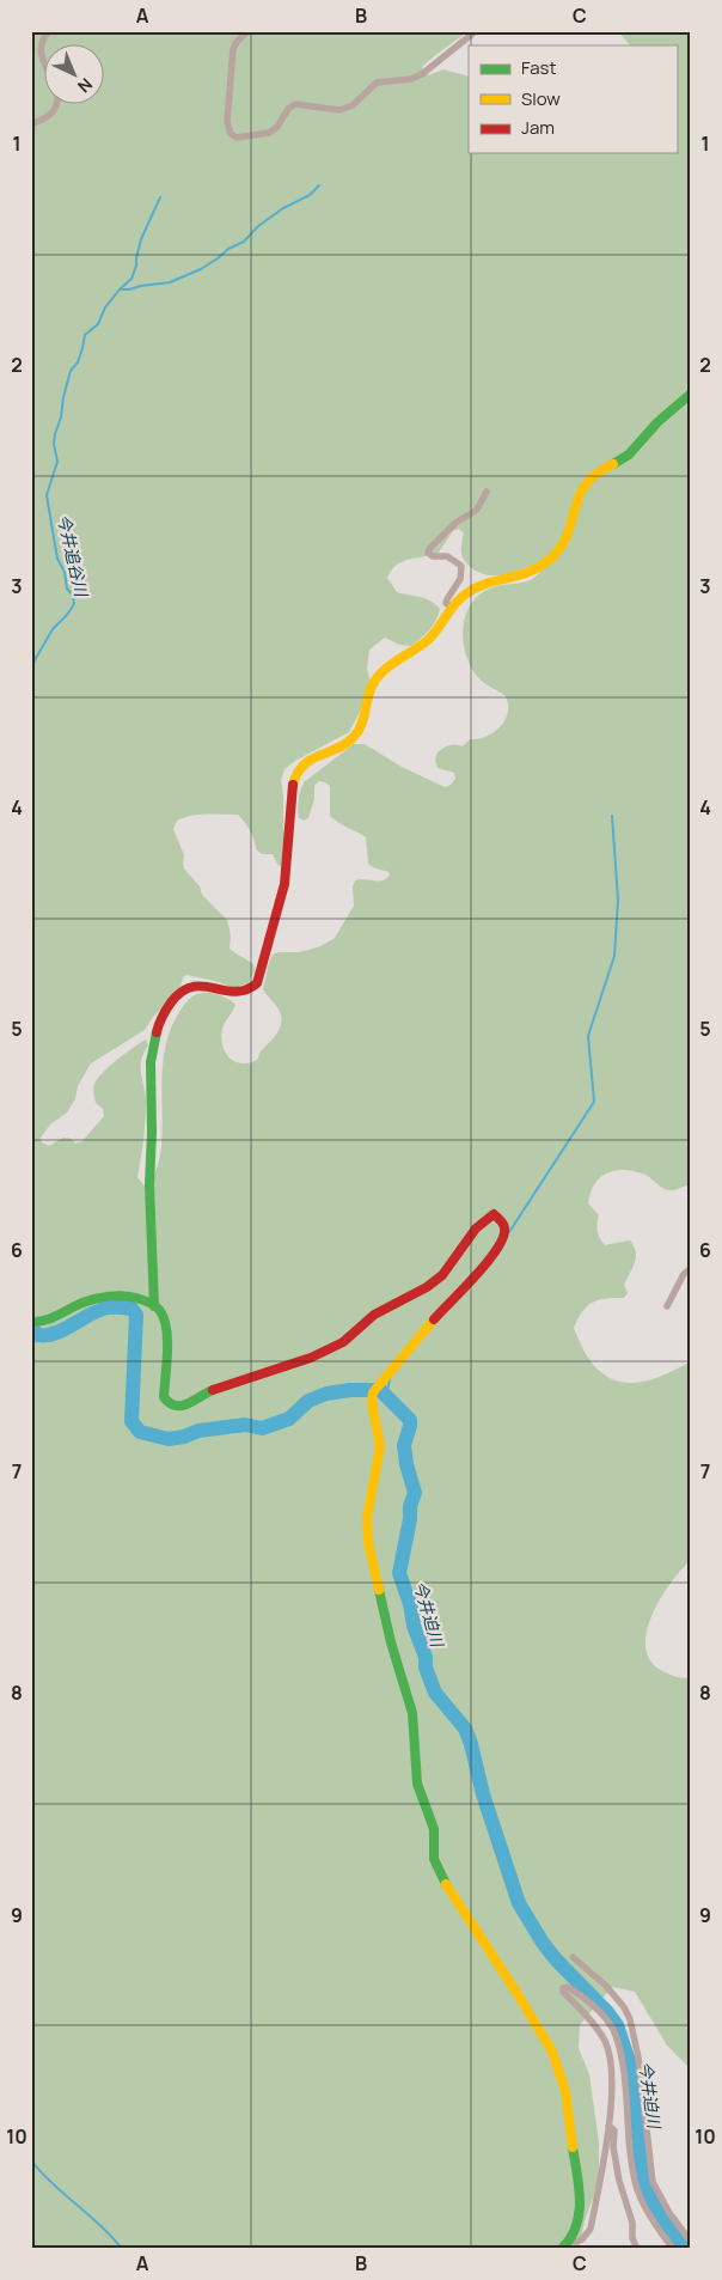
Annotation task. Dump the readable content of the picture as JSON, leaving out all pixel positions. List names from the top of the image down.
{
  "water": ["今井追谷川", "今井迫川"],
  "legend": ["Fast", "Slow", "Jam"],
  "north": "bottom right",
  "grid": {
    "columns": ["A", "B", "C"],
    "rows": [
      "1",
      "2",
      "3",
      "4",
      "5",
      "6",
      "7",
      "8",
      "9",
      "10"
    ]
  }
}
